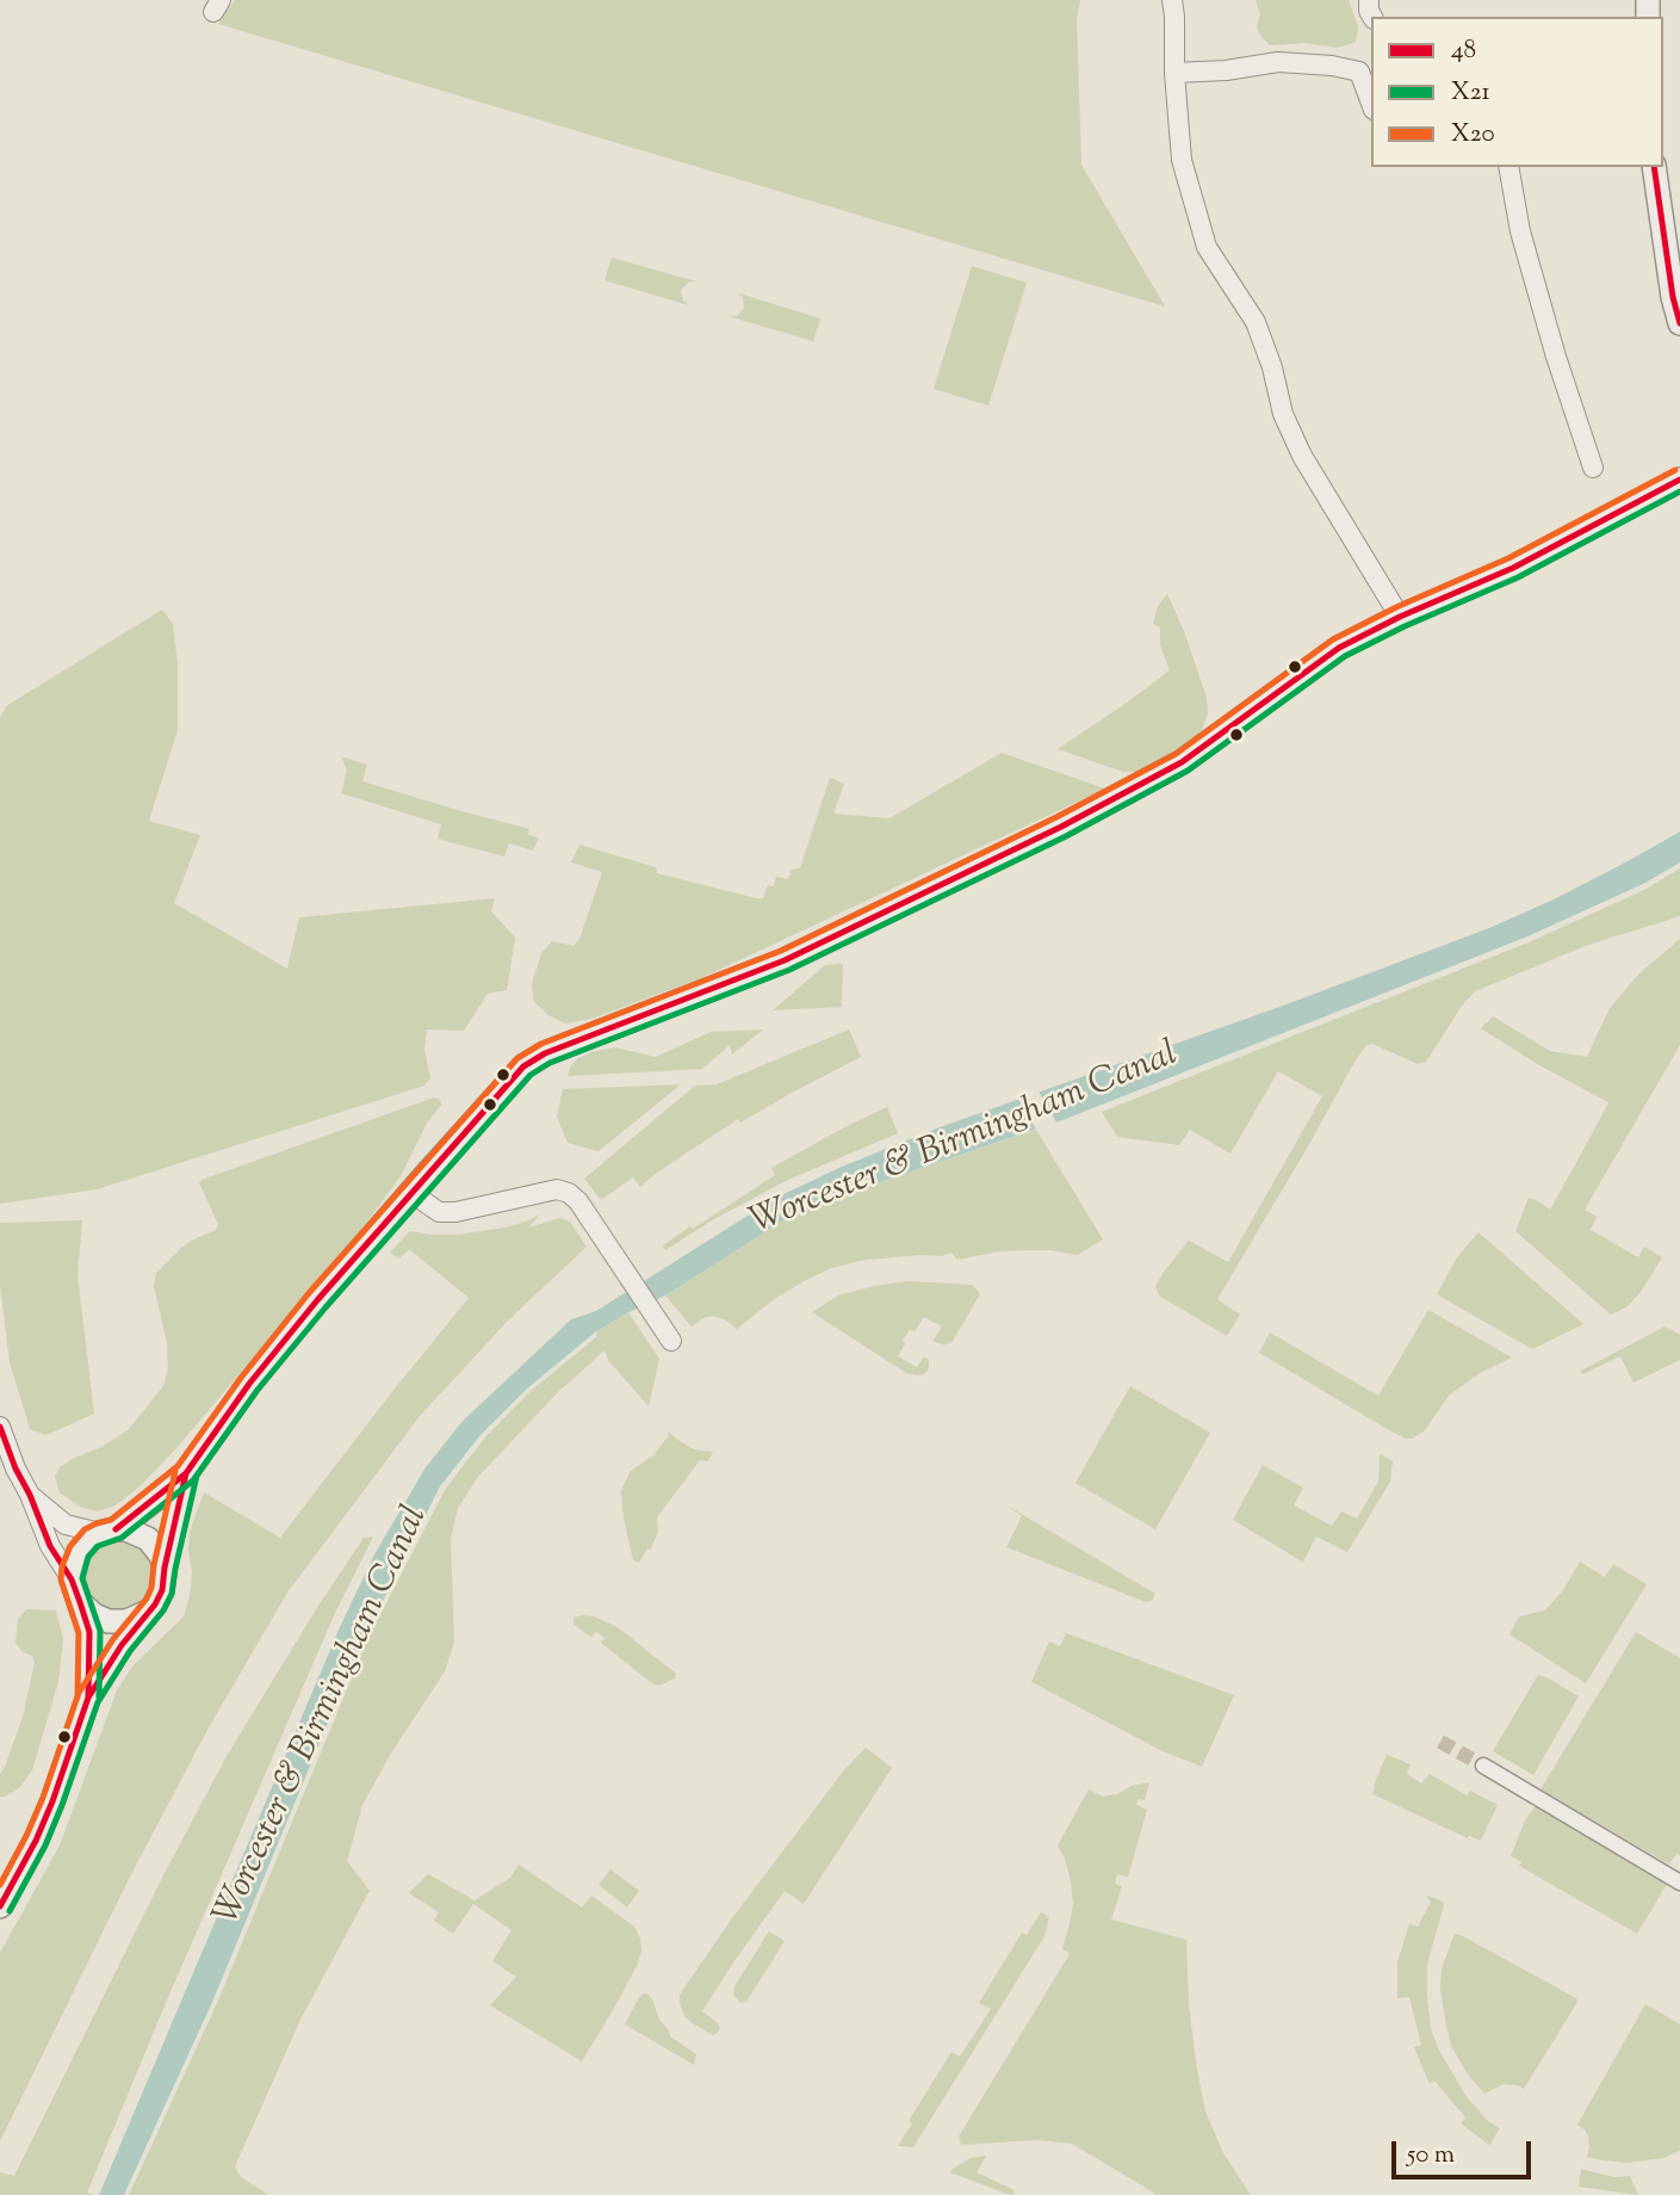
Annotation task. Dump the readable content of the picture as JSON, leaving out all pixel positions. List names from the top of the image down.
{
  "water": ["Worcester & Birmingham Canal"],
  "lines": ["transit line 48", "transit line X20", "transit line X21"],
  "legend": ["48", "X21", "X20"],
  "scale_bar": "50 m"
}
